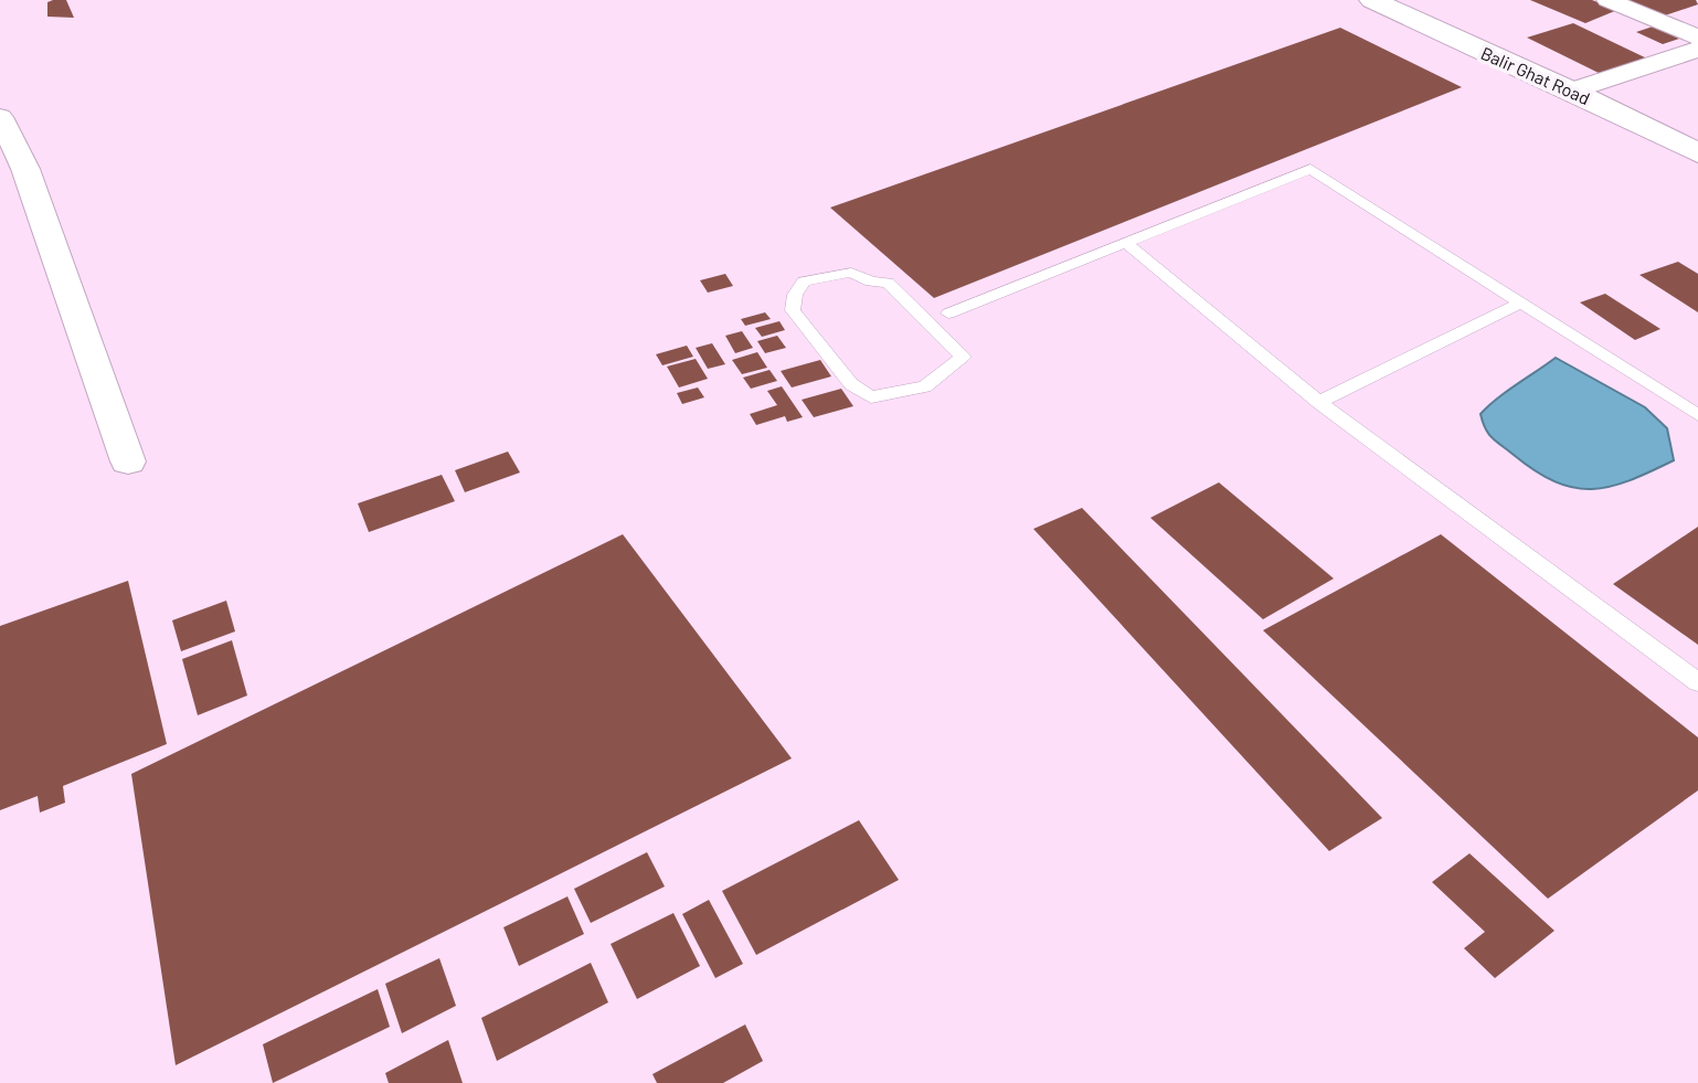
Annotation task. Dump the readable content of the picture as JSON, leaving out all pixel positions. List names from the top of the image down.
{
  "streets": {
    "street": ["Balir Ghat Road"]
  }
}
